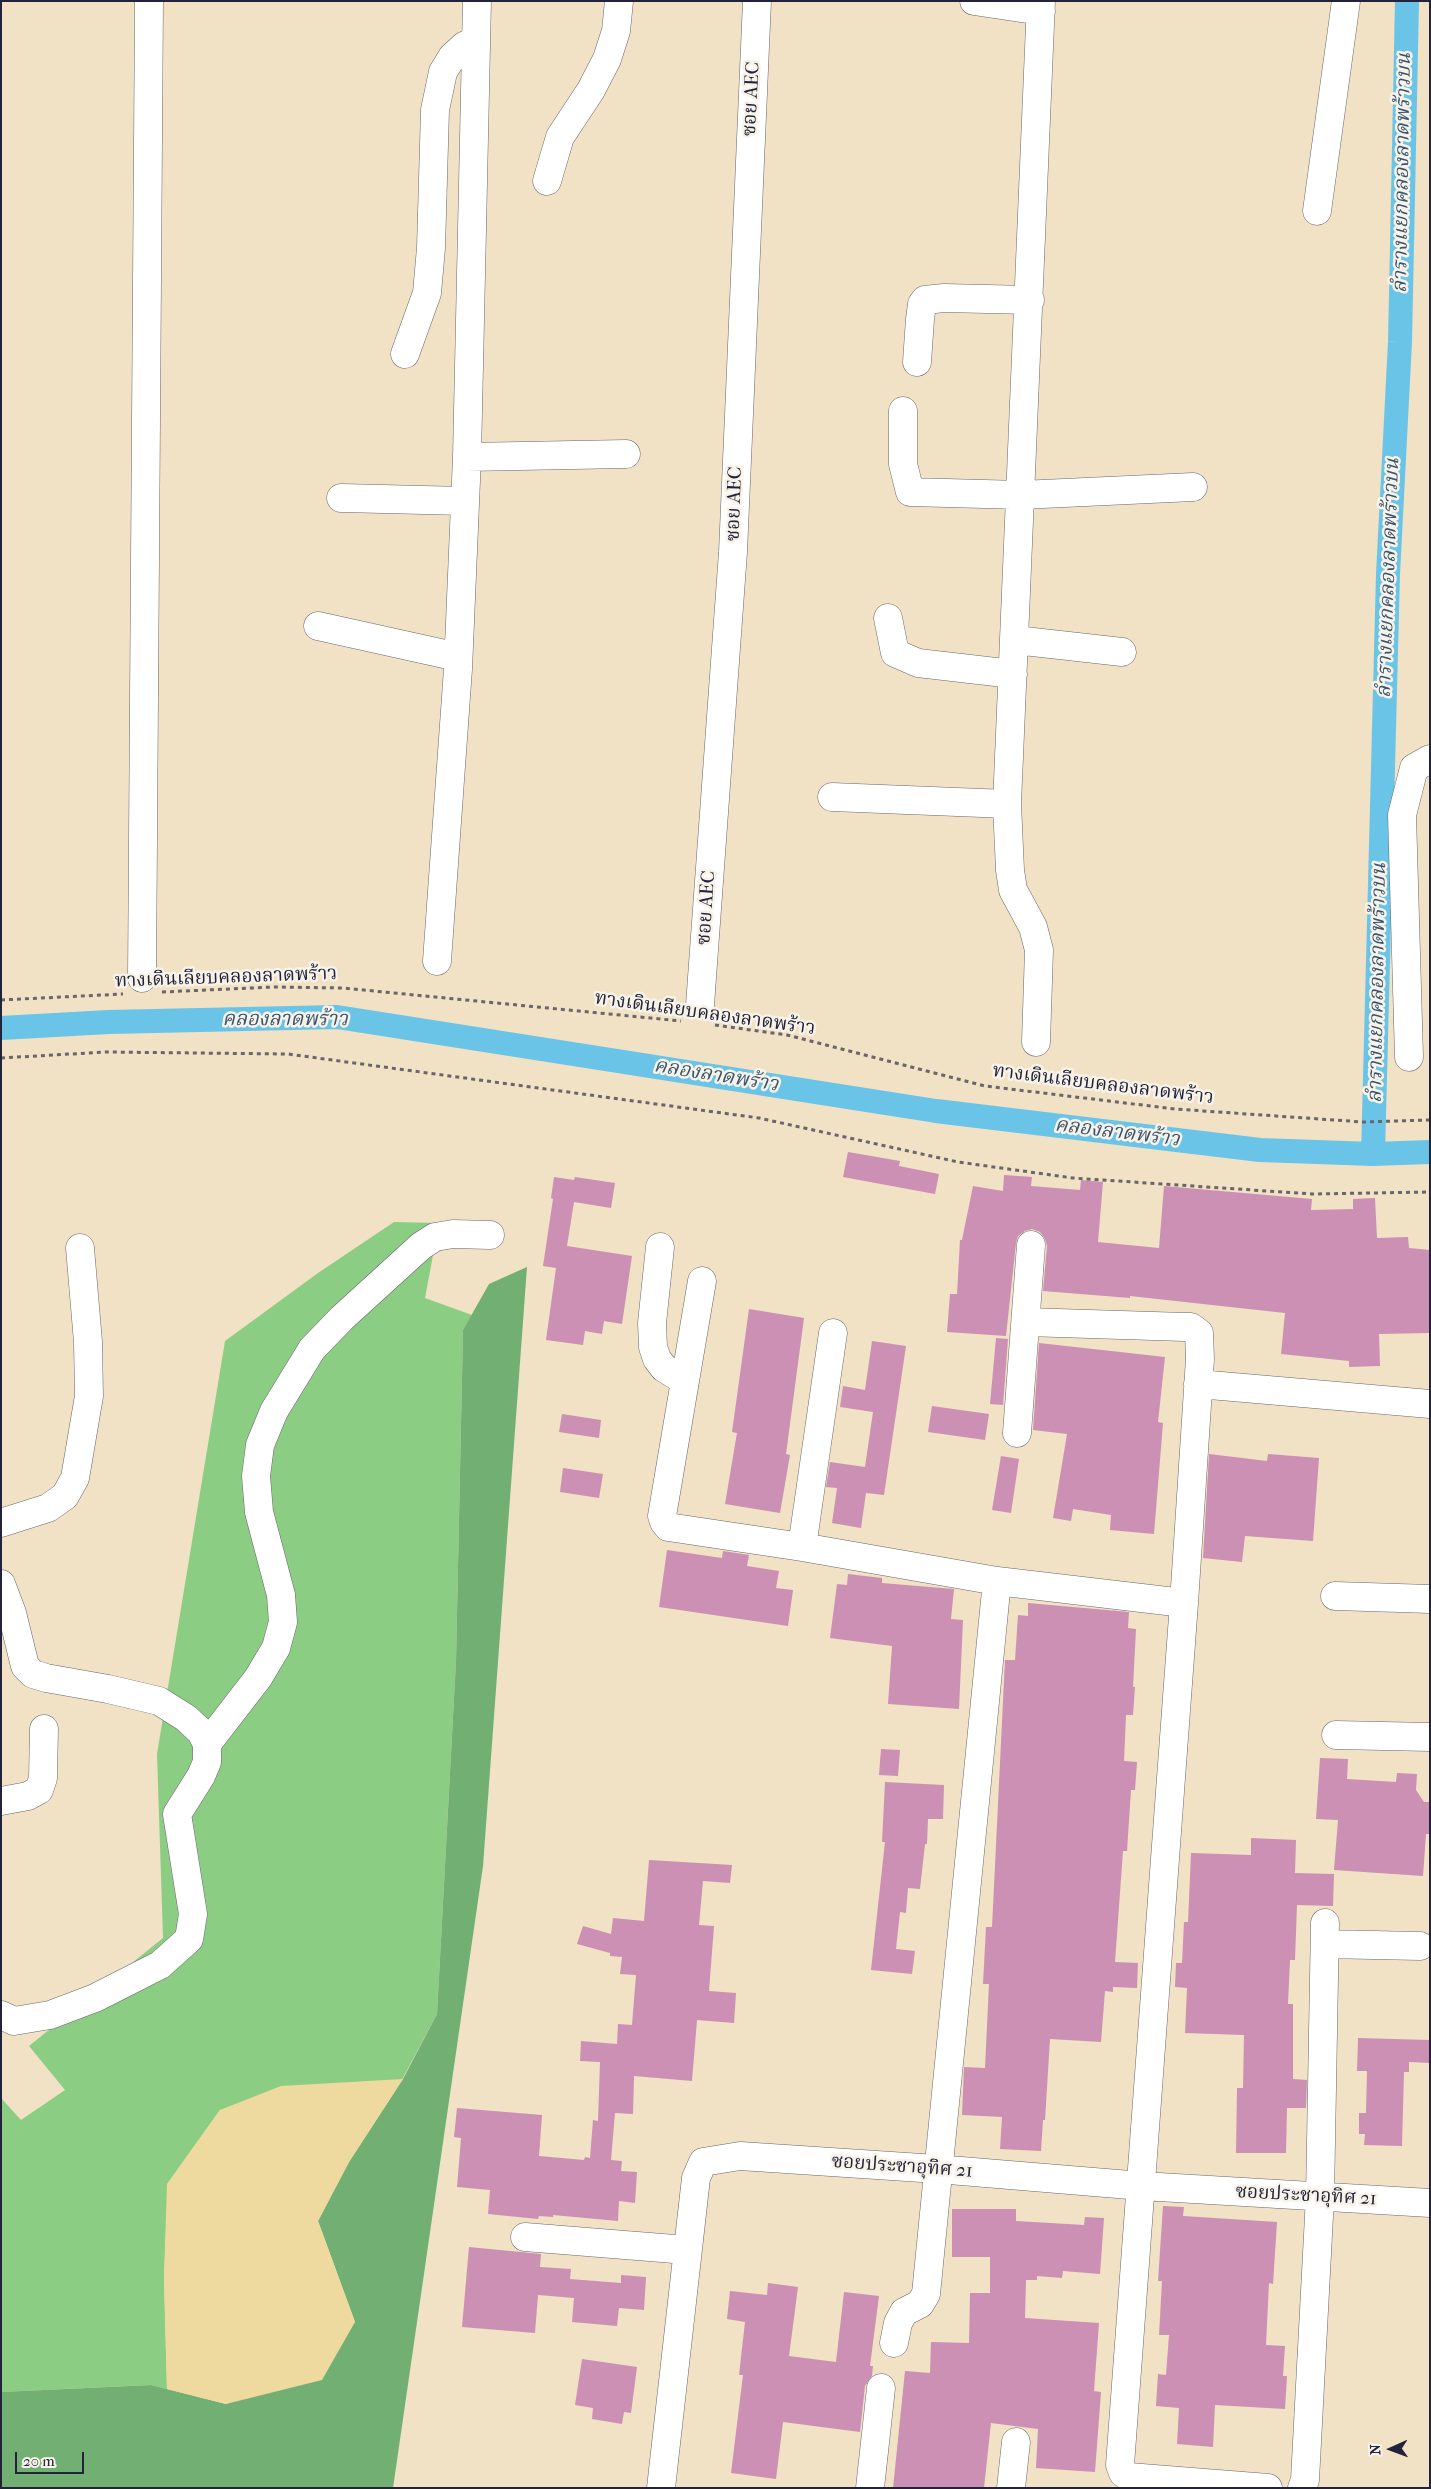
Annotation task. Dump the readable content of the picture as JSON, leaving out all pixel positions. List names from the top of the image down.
{
  "streets": {
    "street": ["ซอย AEC", "ซอยประชาอุทิศ 21"],
    "path": ["ทางเดินเลียบคลองลาดพร้าว"]
  },
  "crossings": [
    ["ซอย AEC", "ทางเดินเลียบคลองลาดพร้าว"]
  ],
  "water": ["ลำรางแยกคลองลาดพร้าวบน", "คลองลาดพร้าว"],
  "scale_bar": "20 m",
  "north": "left"
}
